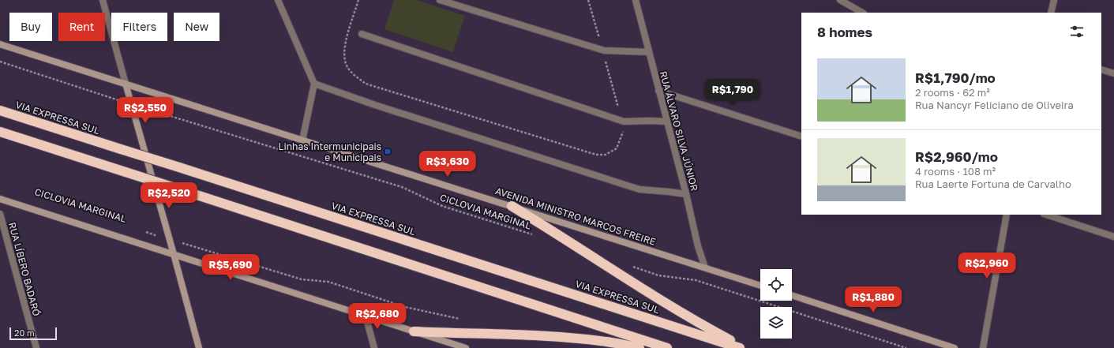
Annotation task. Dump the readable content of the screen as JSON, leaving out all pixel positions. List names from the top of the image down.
{
  "streets": {
    "highway": ["VIA EXPRESSA SUL"],
    "main road": ["AVENIDA MINISTRO MARCOS FREIRE"],
    "street": ["RUA ÁLVARO SILVA JÚNIOR", "RUA LÍBERO BADARÓ"],
    "path": ["CICLOVIA MARGINAL"]
  },
  "crossings": [
    ["RUA ÁLVARO SILVA JÚNIOR", "AVENIDA MINISTRO MARCOS FREIRE"]
  ],
  "places": {
    "transit": ["Linhas Intermunicipais e Municipais"]
  },
  "scale_bar": "20 m",
  "page": {
    "chip": [
      "Buy",
      "Rent",
      "Filters",
      "New"
    ],
    "heading": "8 homes",
    "list": [
      {
        "name": "R$1,790/mo",
        "note": "2 rooms · 62 m² · Rua Nancyr Feliciano de Oliveira"
      },
      {
        "name": "R$2,960/mo",
        "note": "4 rooms · 108 m² · Rua Laerte Fortuna de Carvalho"
      }
    ],
    "price": [
      "R$1,790",
      "R$2,550",
      "R$3,630",
      "R$2,520",
      "R$2,960",
      "R$5,690",
      "R$1,880",
      "R$2,680"
    ],
    "scale": "20 m"
  }
}
